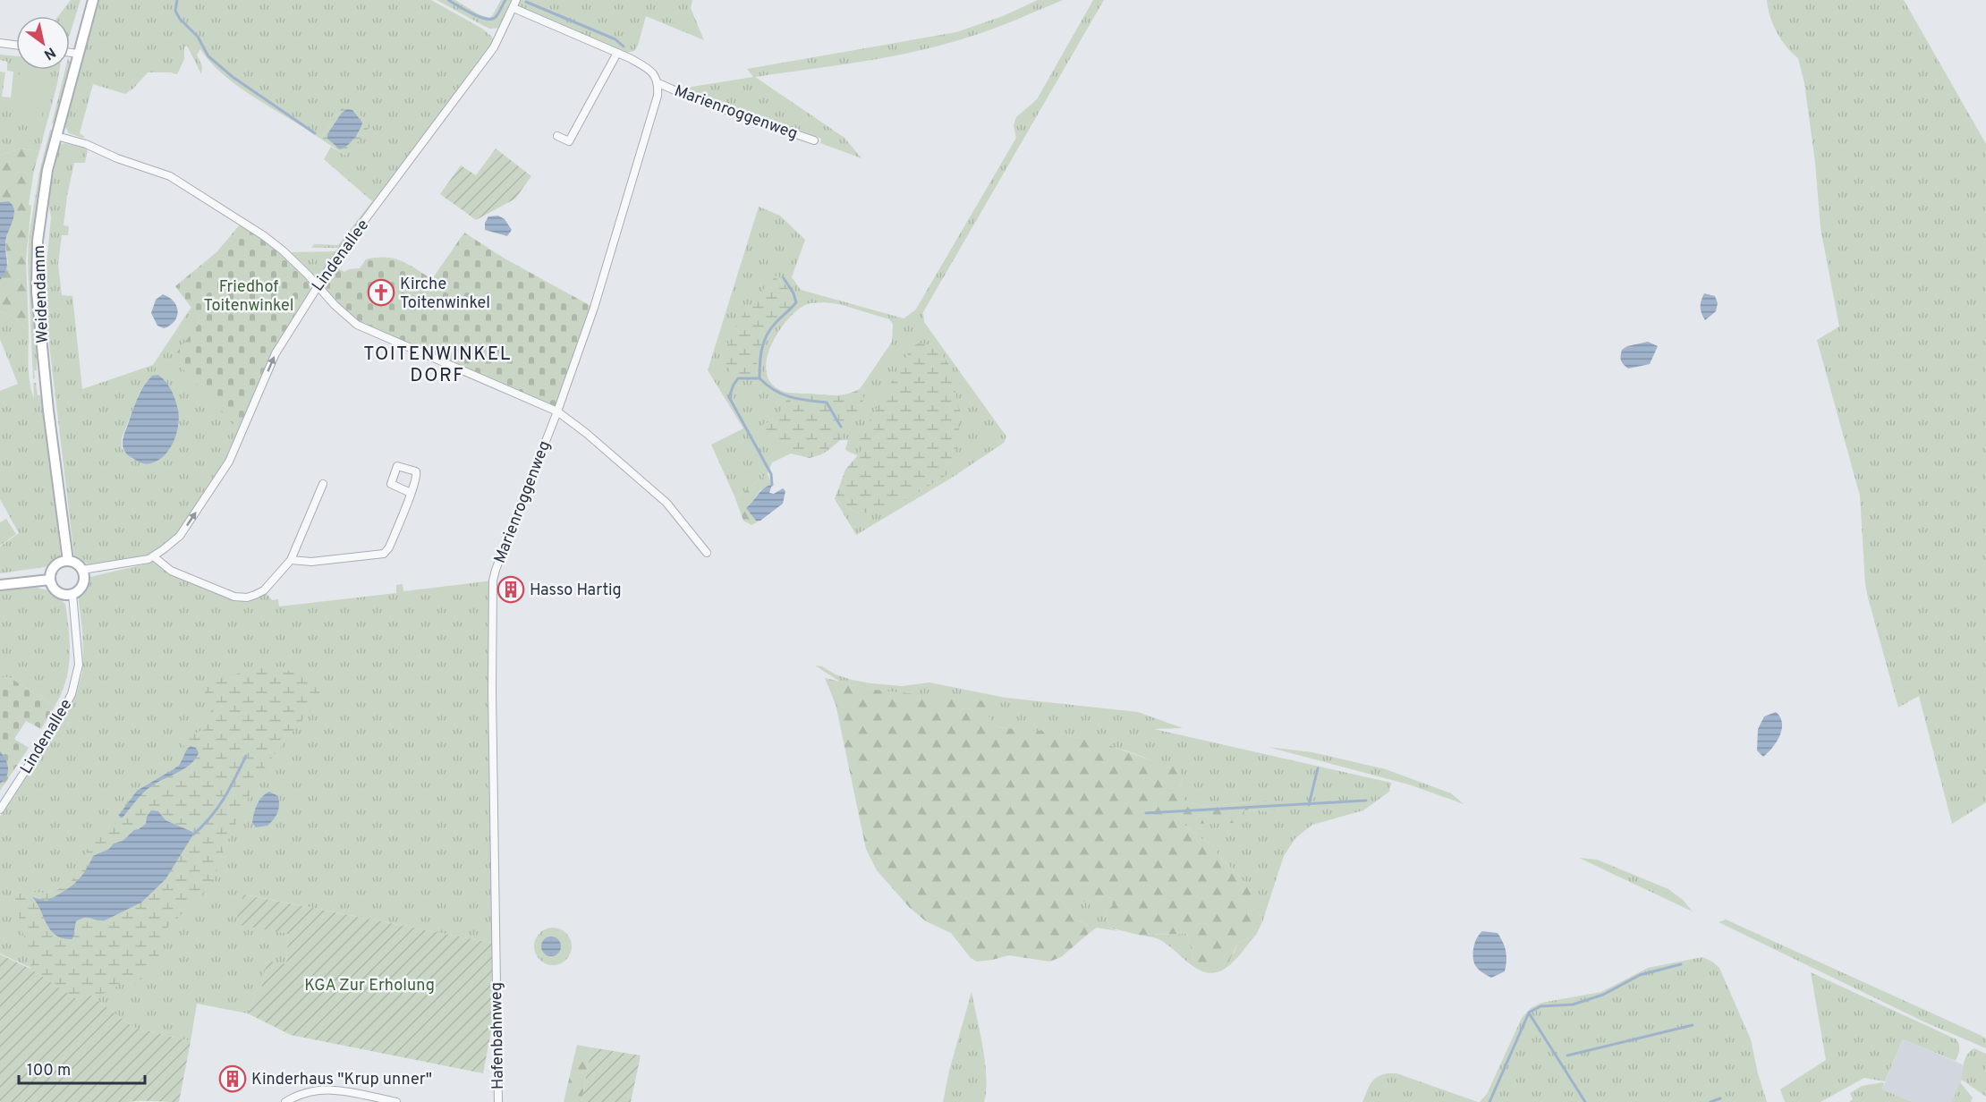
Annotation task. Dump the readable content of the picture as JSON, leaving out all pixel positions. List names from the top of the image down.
{
  "streets": {
    "street": [
      "Marienroggenweg",
      "Lindenallee",
      "Weidendamm",
      "Hafenbahnweg"
    ]
  },
  "crossings": [
    ["Marienroggenweg", "Lindenallee"],
    ["Marienroggenweg", "Hafenbahnweg"],
    ["Lindenallee", "Weidendamm"]
  ],
  "districts": ["TOITENWINKEL DORF"],
  "parks": ["Friedhof Toitenwinkel", "KGA Zur Erholung"],
  "places": {
    "church": ["Kirche Toitenwinkel"],
    "building": ["Hasso Hartig", "Kinderhaus \"Krup unner\""]
  },
  "scale_bar": "100 m",
  "north": "bottom right"
}
